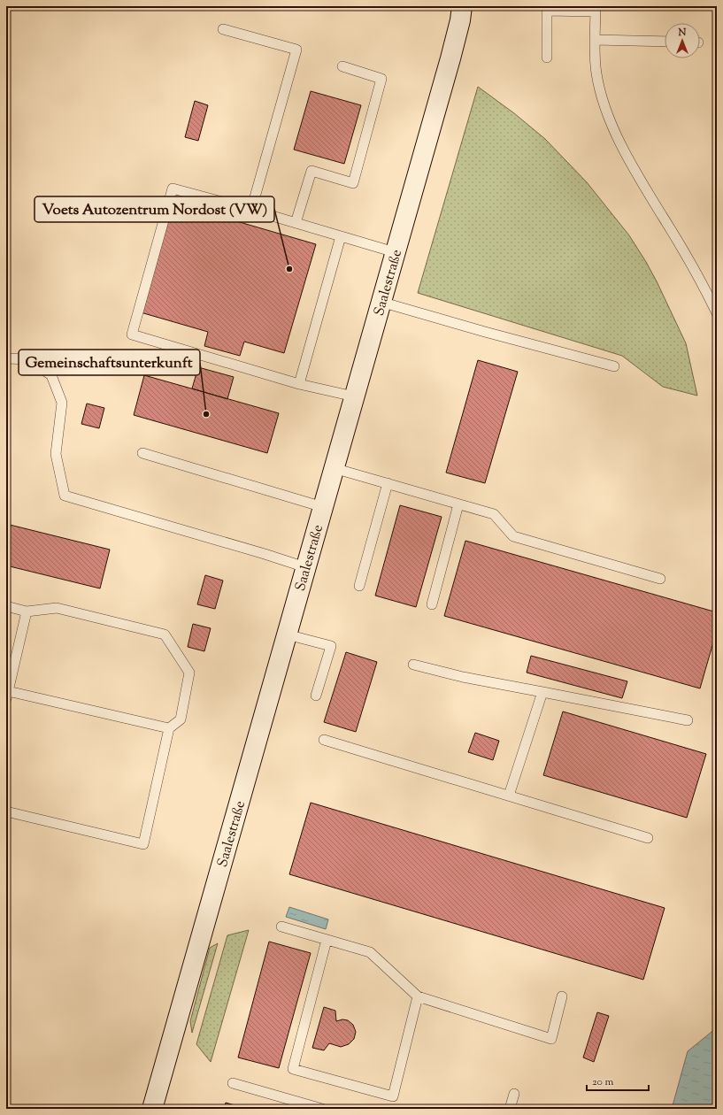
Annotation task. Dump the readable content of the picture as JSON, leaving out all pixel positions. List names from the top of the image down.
{
  "streets": {
    "main road": ["Saalestraße"]
  },
  "places": ["Voets Autozentrum Nordost (VW)", "Gemeinschaftsunterkunft"],
  "scale_bar": "20 m",
  "north": "top"
}
